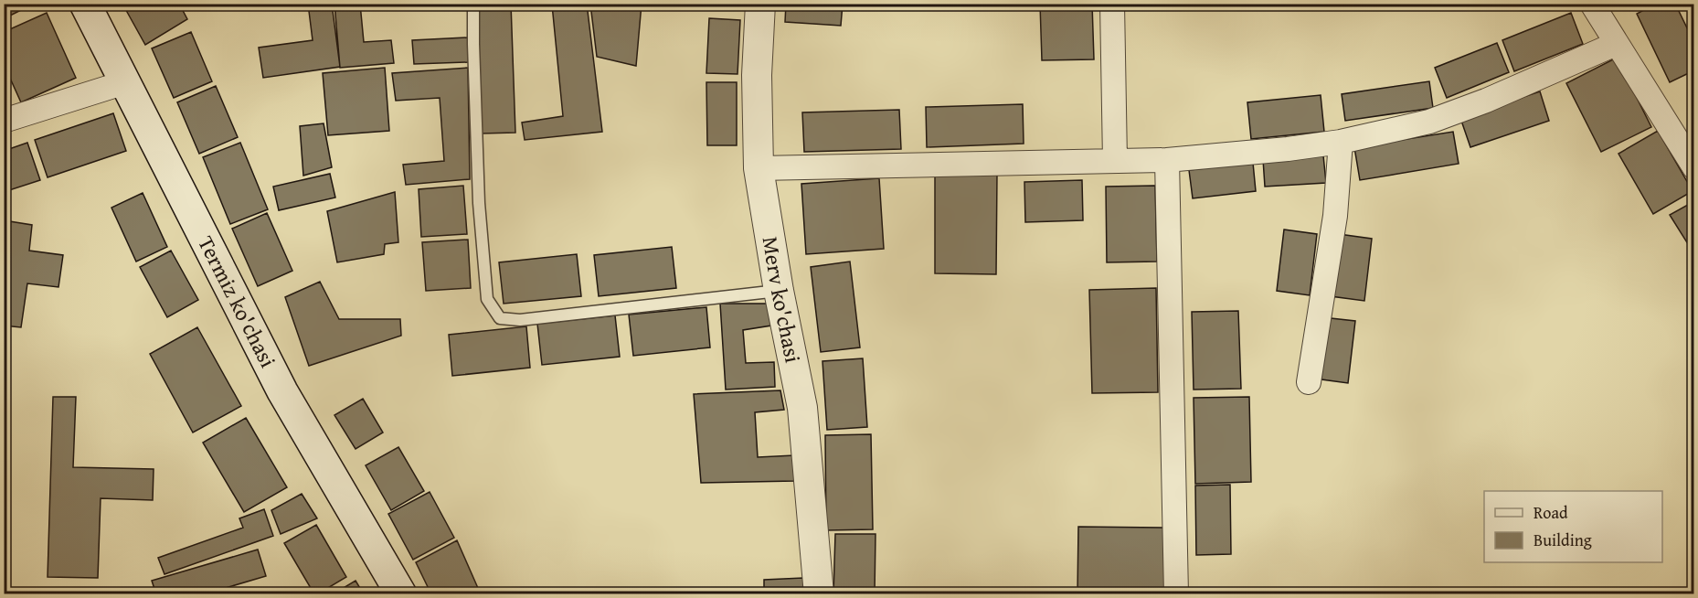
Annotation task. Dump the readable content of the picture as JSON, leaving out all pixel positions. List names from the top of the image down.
{
  "streets": {
    "main road": ["Termiz ko'chasi"],
    "street": ["Merv ko'chasi"]
  },
  "legend": ["Road", "Building"]
}
